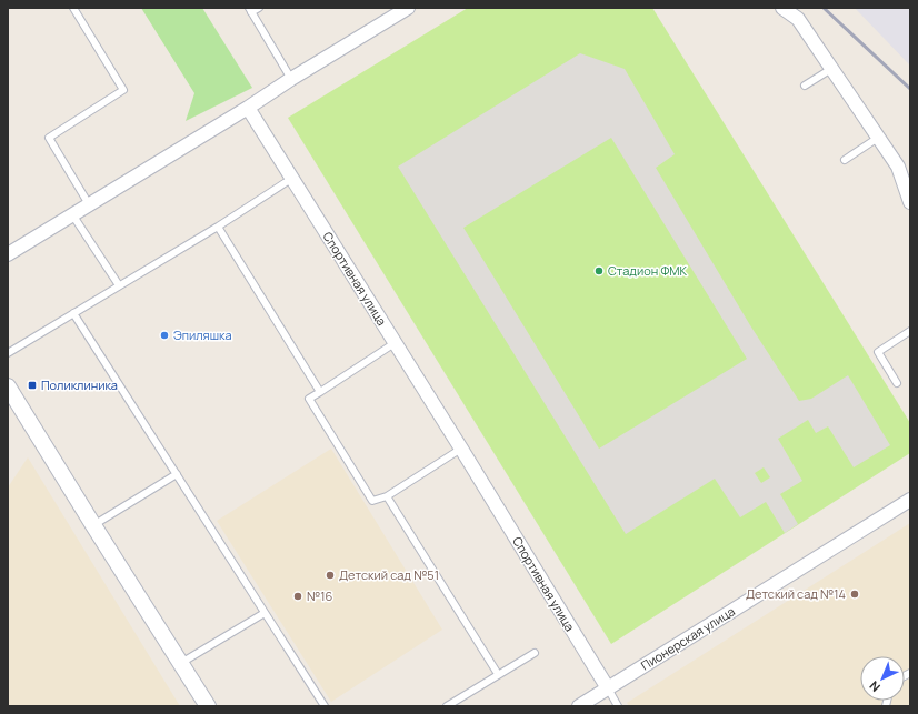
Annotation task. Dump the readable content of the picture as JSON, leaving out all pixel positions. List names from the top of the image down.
{
  "streets": {
    "street": ["Спортивная улица", "Пионерская улица"]
  },
  "crossings": [
    ["Спортивная улица", "Пионерская улица"]
  ],
  "places": {
    "other": [
      "Стадион ФМК",
      "Эпиляшка",
      "Детский сад №51",
      "Детский сад №14",
      "№16"
    ],
    "transit": ["Поликлиника"]
  },
  "north": "bottom left"
}
